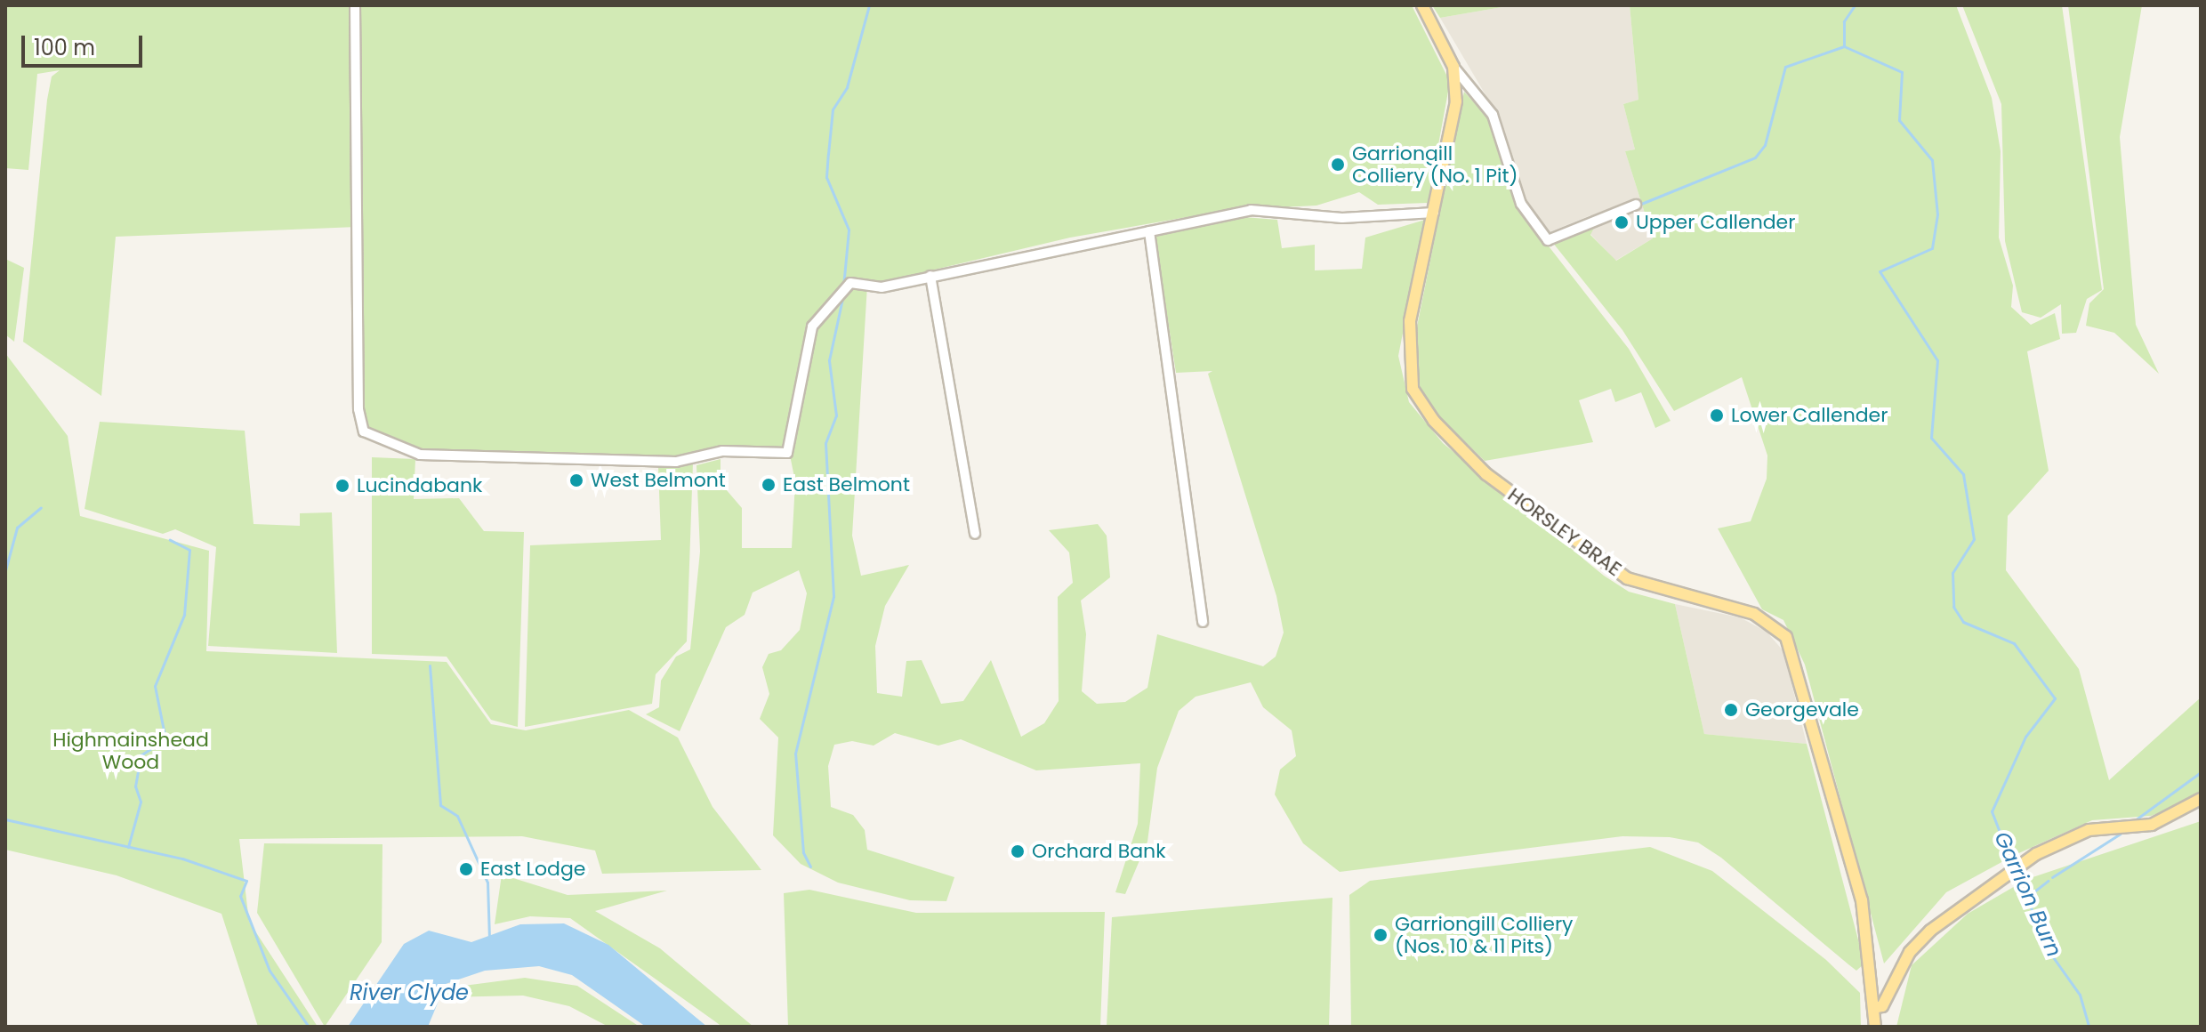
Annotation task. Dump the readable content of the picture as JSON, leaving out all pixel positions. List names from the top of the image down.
{
  "streets": {
    "main road": ["HORSLEY BRAE"]
  },
  "water": ["Garrion Burn", "River Clyde"],
  "parks": ["Highmainshead Wood"],
  "places": [
    "Garriongill Colliery (No. 1 Pit)",
    "Upper Callender",
    "Lower Callender",
    "West Belmont",
    "East Belmont",
    "Lucindabank",
    "Georgevale",
    "Orchard Bank",
    "East Lodge",
    "Garriongill Colliery (Nos. 10 & 11 Pits)"
  ],
  "scale_bar": "100 m"
}
